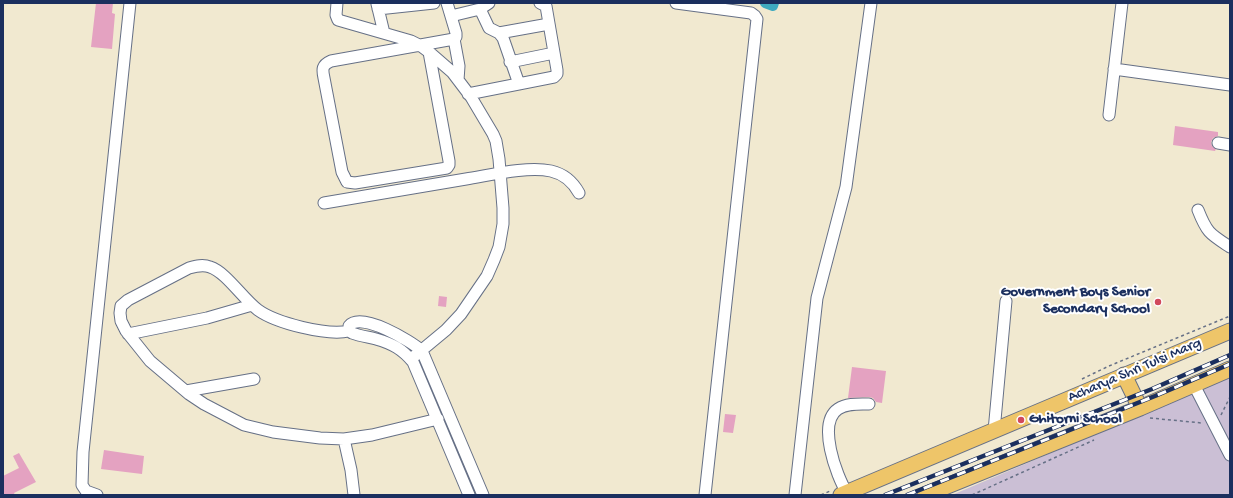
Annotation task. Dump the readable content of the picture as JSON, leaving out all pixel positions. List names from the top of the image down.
{
  "streets": {
    "highway": ["Acharya Shri Tulsi Marg"]
  },
  "places": ["Government Boys Senior Secondary School", "Ghitorni School"]
}
